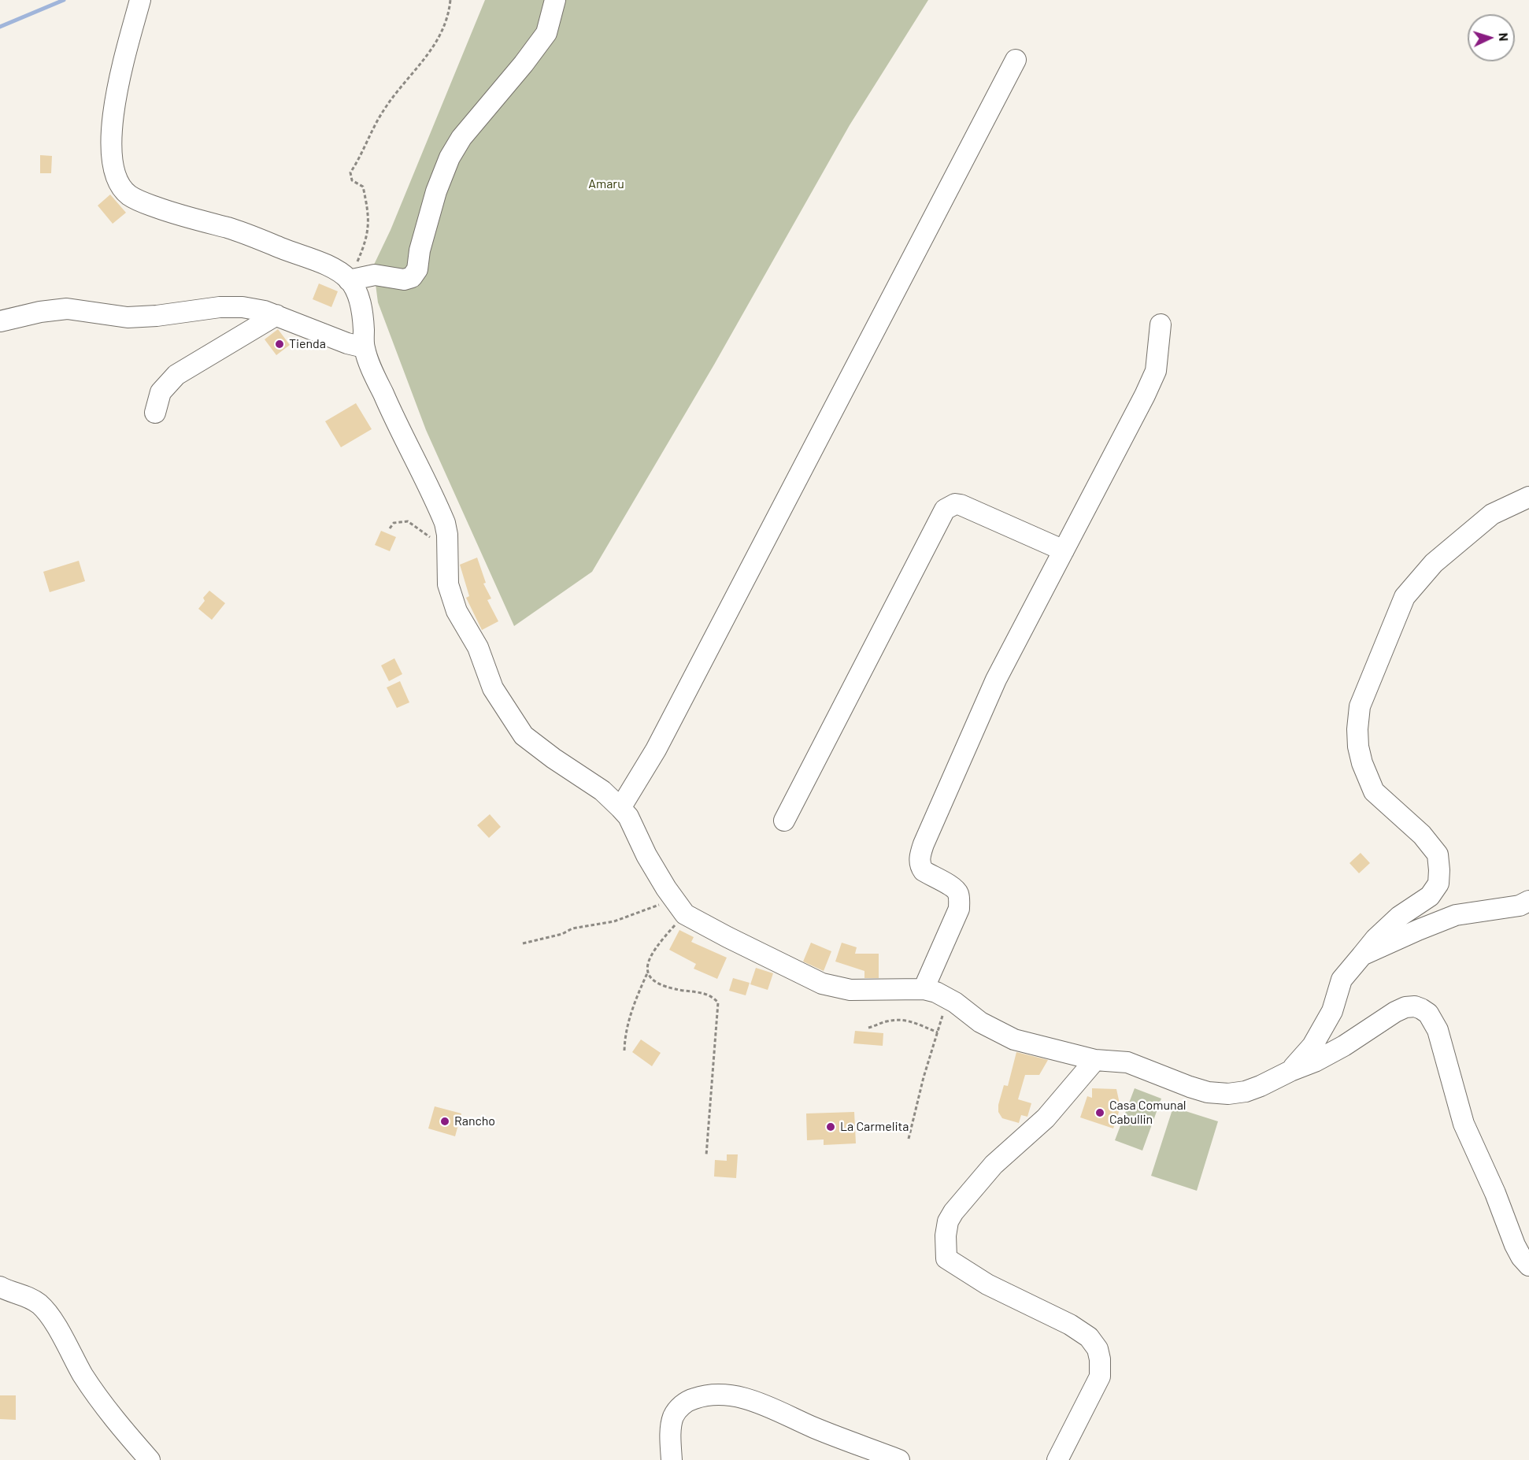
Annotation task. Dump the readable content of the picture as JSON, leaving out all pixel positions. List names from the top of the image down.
{
  "parks": ["Amaru"],
  "places": [
    "Tienda",
    "Casa Comunal Cabullin",
    "Rancho",
    "La Carmelita"
  ],
  "north": "right"
}
